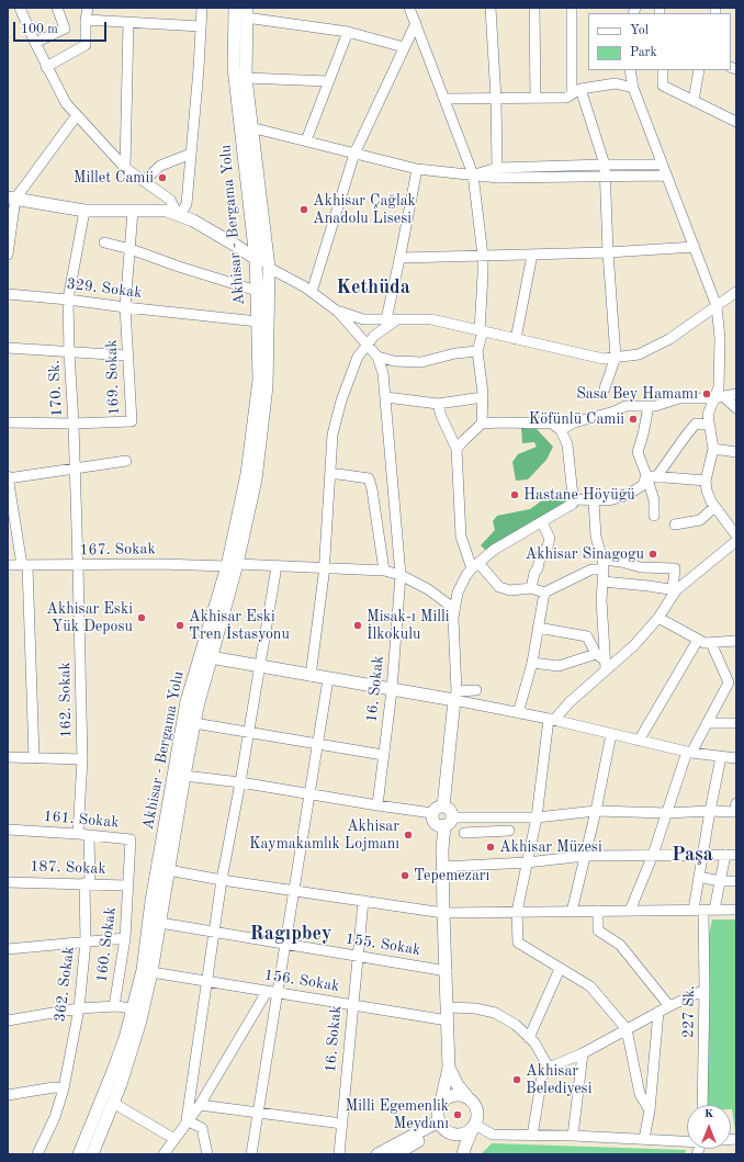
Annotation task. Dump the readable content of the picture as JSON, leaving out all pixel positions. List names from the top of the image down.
{
  "streets": {
    "main road": ["Akhisar - Bergama Yolu"],
    "street": [
      "329. Sokak",
      "169. Sokak",
      "170. Sk.",
      "167. Sokak",
      "16. Sokak",
      "162. Sokak",
      "161. Sokak",
      "187. Sokak",
      "160. Sokak",
      "155. Sokak",
      "156. Sokak",
      "362. Sokak",
      "227 Sk."
    ]
  },
  "crossings": [
    ["Akhisar - Bergama Yolu", "329. Sokak"],
    ["Akhisar - Bergama Yolu", "167. Sokak"],
    ["Akhisar - Bergama Yolu", "160. Sokak"],
    ["Akhisar - Bergama Yolu", "155. Sokak"],
    ["Akhisar - Bergama Yolu", "156. Sokak"],
    ["329. Sokak", "169. Sokak"],
    ["329. Sokak", "170. Sk."],
    ["169. Sokak", "170. Sk."],
    ["170. Sk.", "167. Sokak"],
    ["170. Sk.", "162. Sokak"],
    ["167. Sokak", "162. Sokak"],
    ["16. Sokak", "155. Sokak"],
    ["16. Sokak", "156. Sokak"],
    ["162. Sokak", "161. Sokak"],
    ["161. Sokak", "187. Sokak"],
    ["161. Sokak", "160. Sokak"],
    ["161. Sokak", "362. Sokak"],
    ["187. Sokak", "160. Sokak"],
    ["187. Sokak", "362. Sokak"],
    ["160. Sokak", "362. Sokak"]
  ],
  "districts": ["Kethüda", "Paşa", "Ragıpbey"],
  "places": [
    "Millet Camii",
    "Akhisar Çağlak Anadolu Lisesi",
    "Sasa Bey Hamamı",
    "Köfünlü Camii",
    "Hastane Höyüğü",
    "Akhisar Sinagogu",
    "Akhisar Eski Yük Deposu",
    "Akhisar Eski Tren İstasyonu",
    "Misak-ı Milli İlkokulu",
    "Akhisar Kaymakamlık Lojmanı",
    "Akhisar Müzesi",
    "Tepemezarı",
    "Akhisar Belediyesi",
    "Milli Egemenlik Meydanı"
  ],
  "legend": ["Yol", "Park"],
  "scale_bar": "100 m",
  "north": "top"
}
